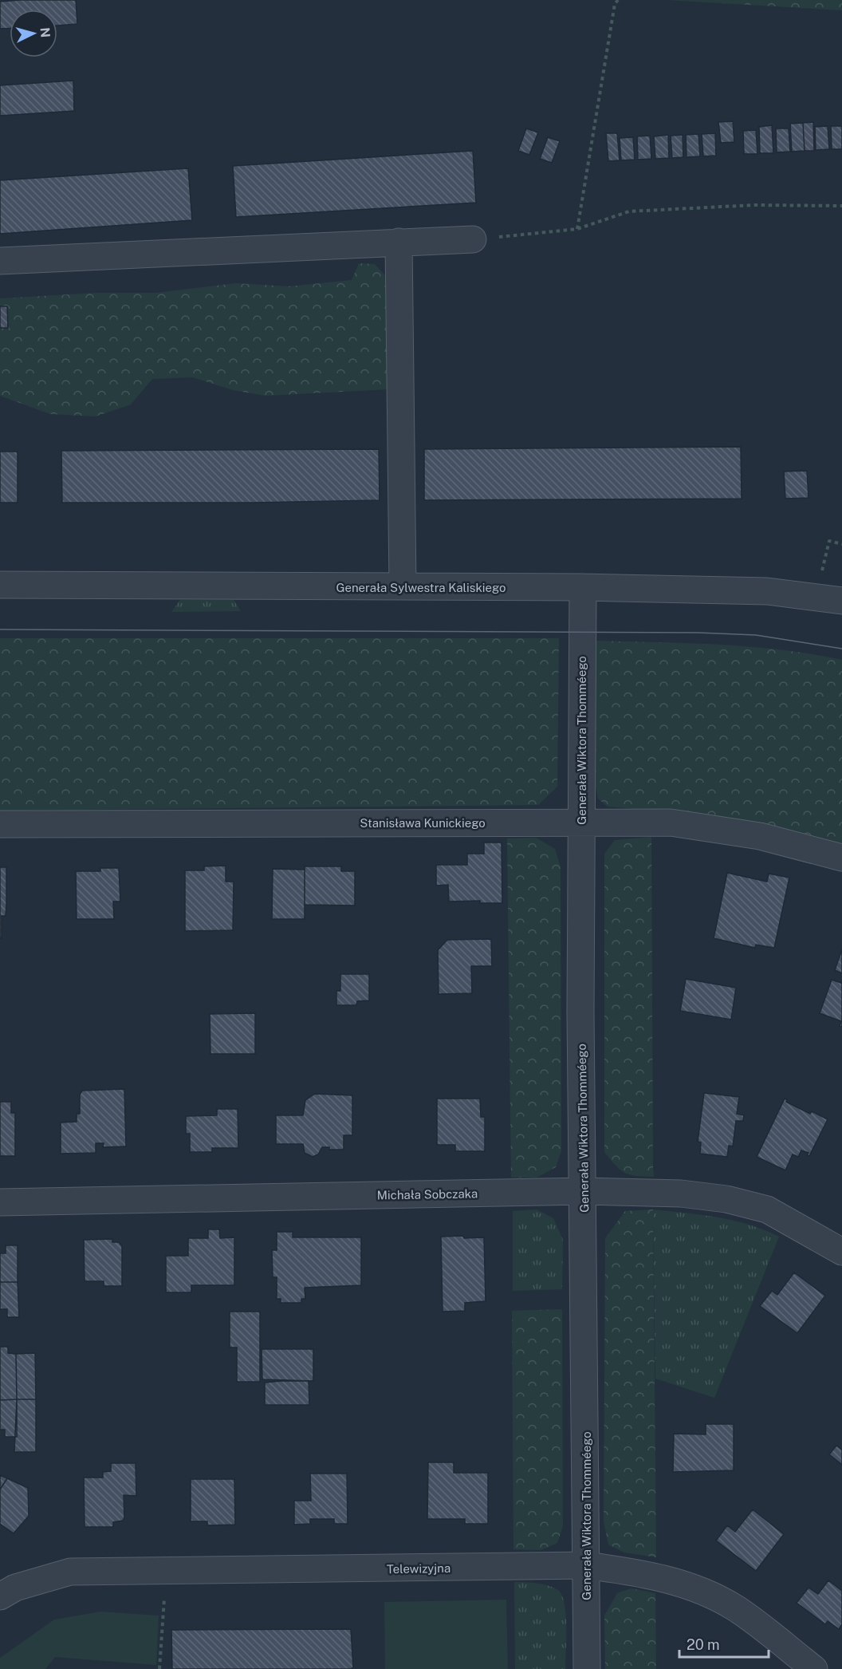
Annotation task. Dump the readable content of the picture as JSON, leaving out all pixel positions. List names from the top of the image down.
{
  "streets": {
    "street": [
      "Generała Sylwestra Kaliskiego",
      "Generała Wiktora Thomméego",
      "Stanisława Kunickiego",
      "Michała Sobczaka",
      "Telewizyjna"
    ]
  },
  "crossings": [
    ["Generała Sylwestra Kaliskiego", "Generała Wiktora Thomméego"],
    ["Generała Wiktora Thomméego", "Stanisława Kunickiego"],
    ["Generała Wiktora Thomméego", "Michała Sobczaka"],
    ["Generała Wiktora Thomméego", "Telewizyjna"]
  ],
  "scale_bar": "20 m",
  "north": "right"
}
